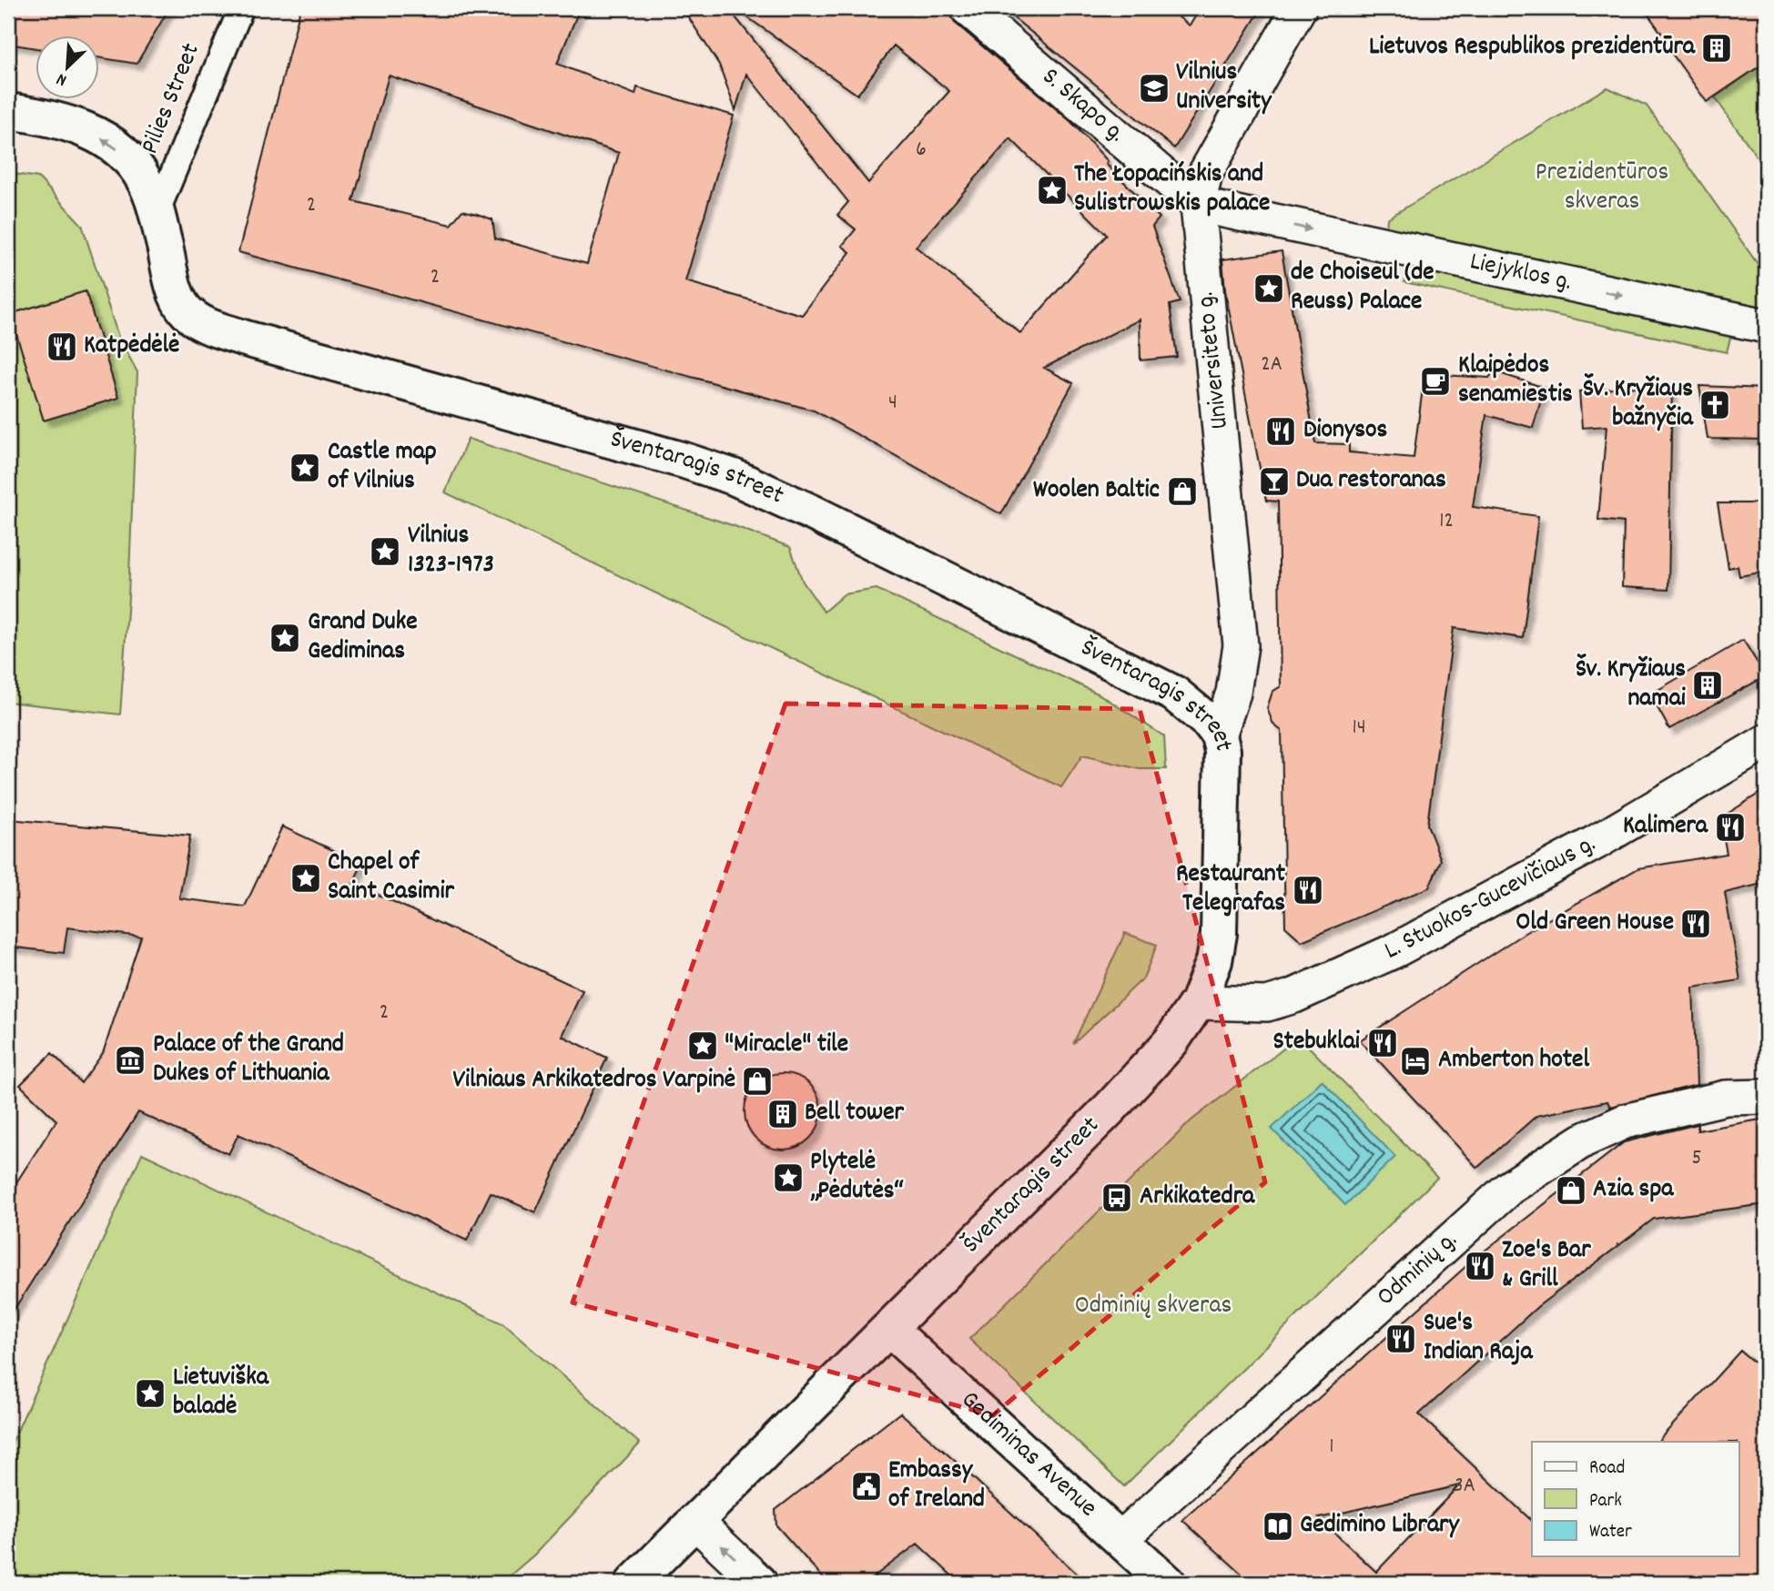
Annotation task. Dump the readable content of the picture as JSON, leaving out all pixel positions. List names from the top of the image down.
{
  "streets": {
    "main road": ["Šventaragis street", "Gediminas Avenue"],
    "street": [
      "Pilies Street",
      "S. Skapo g.",
      "Liejyklos g.",
      "Universiteto g.",
      "L. Stuokos-Gucevičiaus g.",
      "Odminių g."
    ]
  },
  "crossings": [
    ["Pilies Street", "Šventaragis street"],
    ["S. Skapo g.", "Liejyklos g."],
    ["S. Skapo g.", "Universiteto g."],
    ["Liejyklos g.", "Universiteto g."],
    ["Universiteto g.", "Šventaragis street"],
    ["Šventaragis street", "L. Stuokos-Gucevičiaus g."],
    ["Šventaragis street", "Gediminas Avenue"],
    ["Odminių g.", "Gediminas Avenue"]
  ],
  "one_way": ["Liejyklos g."],
  "parks": ["Prezidentūros skveras", "Odminių skveras"],
  "places": {
    "building": ["Lietuvos Respublikos prezidentūra", "Šv. Kryžiaus namai", "Bell tower"],
    "school or university": ["Vilnius University"],
    "place": [
      "The Łopacińskis and Sulistrowskis palace",
      "de Choiseul (de Reuss) Palace",
      "Castle map of Vilnius",
      "Vilnius 1323-1973",
      "Grand Duke Gediminas",
      "Chapel of Saint Casimir",
      "\"Miracle\" tile",
      "Plytelė „Pėdutės“",
      "Lietuviška baladė"
    ],
    "restaurant": [
      "Katpėdėlė",
      "Dionysos",
      "Kalimera",
      "Restaurant Telegrafas",
      "Old Green House",
      "Stebuklai",
      "Zoe's Bar & Grill",
      "Sue's Indian Raja"
    ],
    "cafe": ["Klaipėdos senamiestis"],
    "church": ["Šv. Kryžiaus bažnyčia"],
    "bar": ["Dua restoranas"],
    "shop": ["Woolen Baltic", "Vilniaus Arkikatedros Varpinė", "Azia spa"],
    "museum": ["Palace of the Grand Dukes of Lithuania"],
    "hotel": ["Amberton hotel"],
    "bus stop": ["Arkikatedra"],
    "public building": ["Embassy of Ireland"],
    "library": ["Gedimino Library"]
  },
  "house_numbers": [
    "6",
    "2",
    "2",
    "2A",
    "4",
    "12",
    "14",
    "2",
    "5",
    "1",
    "3A"
  ],
  "legend": ["Road", "Park", "Water"],
  "north": "bottom left"
}
